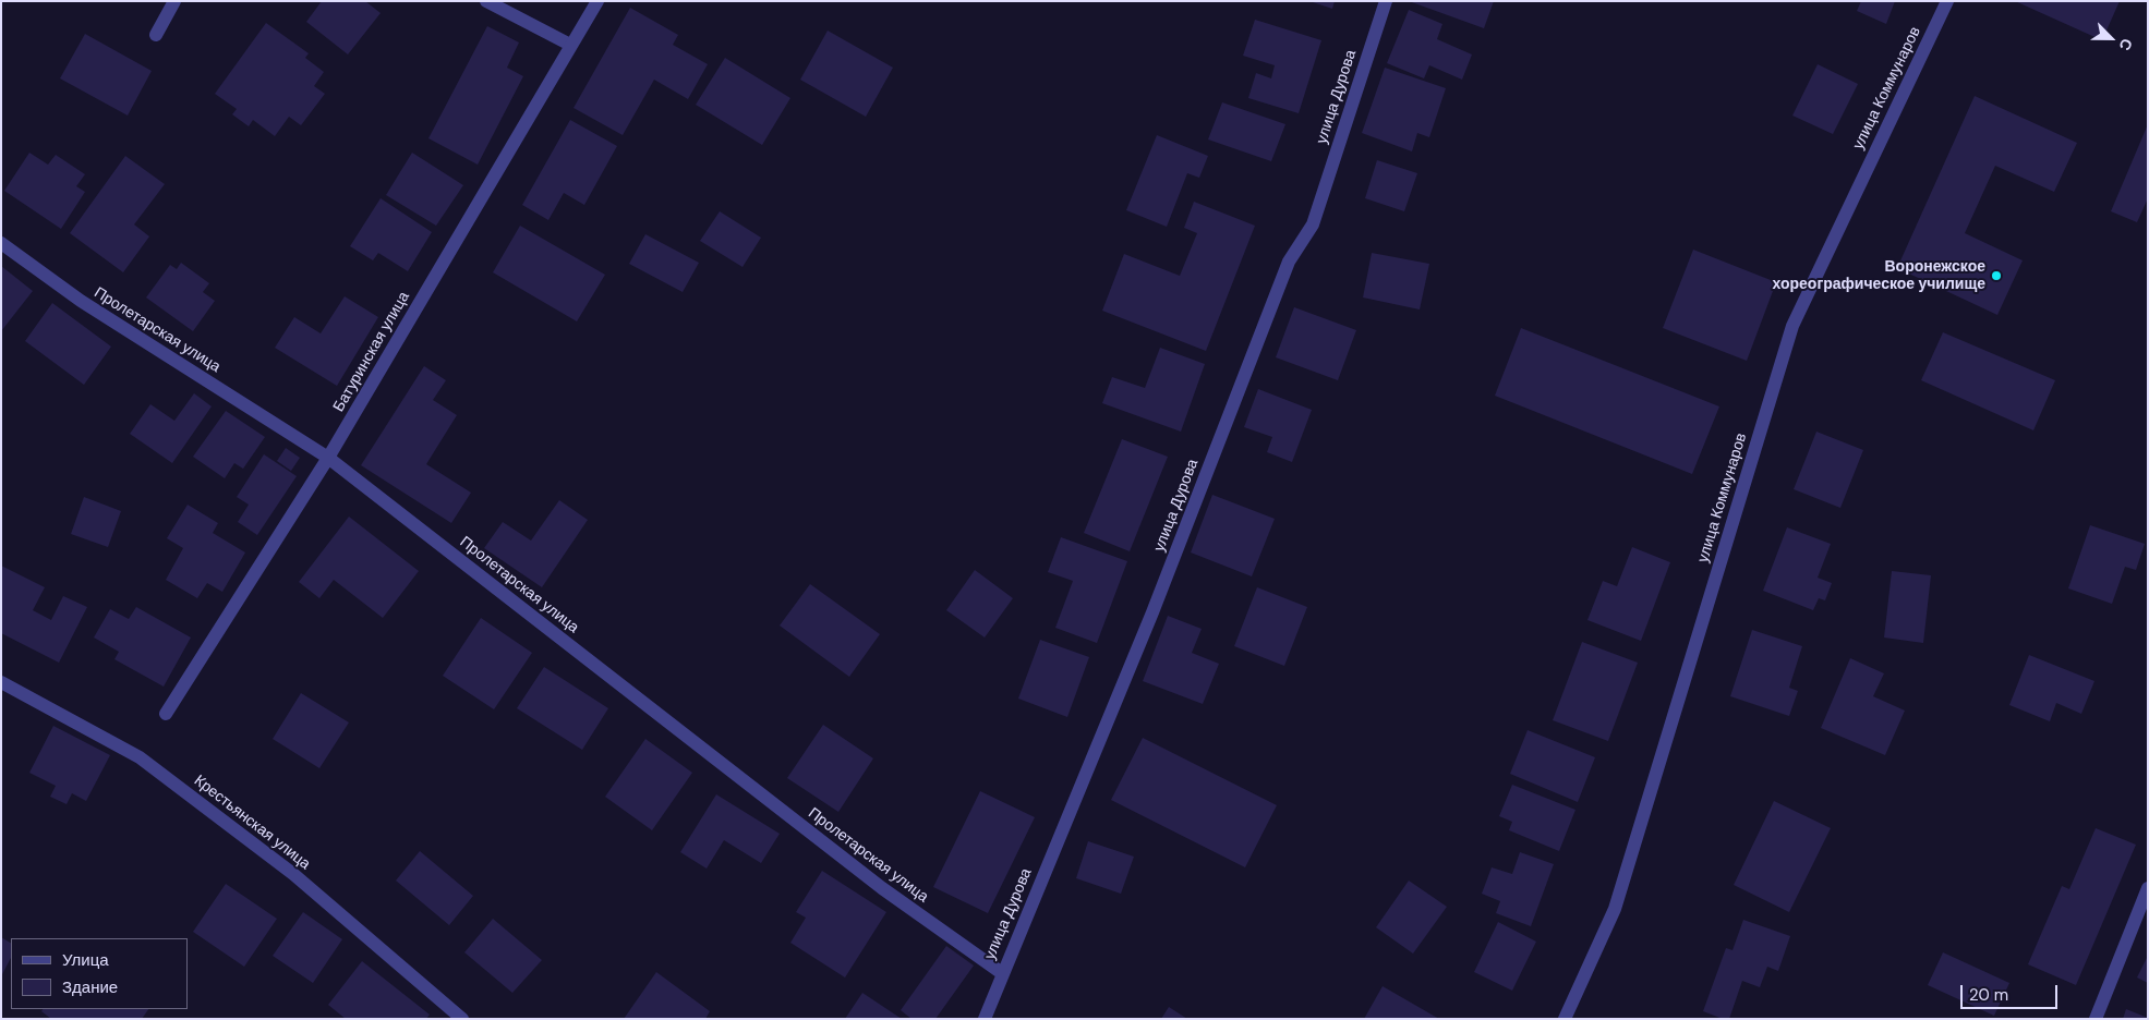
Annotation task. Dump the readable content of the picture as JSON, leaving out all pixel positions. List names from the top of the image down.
{
  "streets": {
    "street": [
      "улица Коммунаров",
      "улица Дурова",
      "Пролетарская улица",
      "Батуринская улица",
      "Крестьянская улица"
    ]
  },
  "crossings": [
    ["улица Дурова", "Пролетарская улица"],
    ["Пролетарская улица", "Батуринская улица"]
  ],
  "places": ["Воронежское хореографическое училище"],
  "legend": ["Улица", "Здание"],
  "scale_bar": "20 m",
  "north": "bottom right"
}
